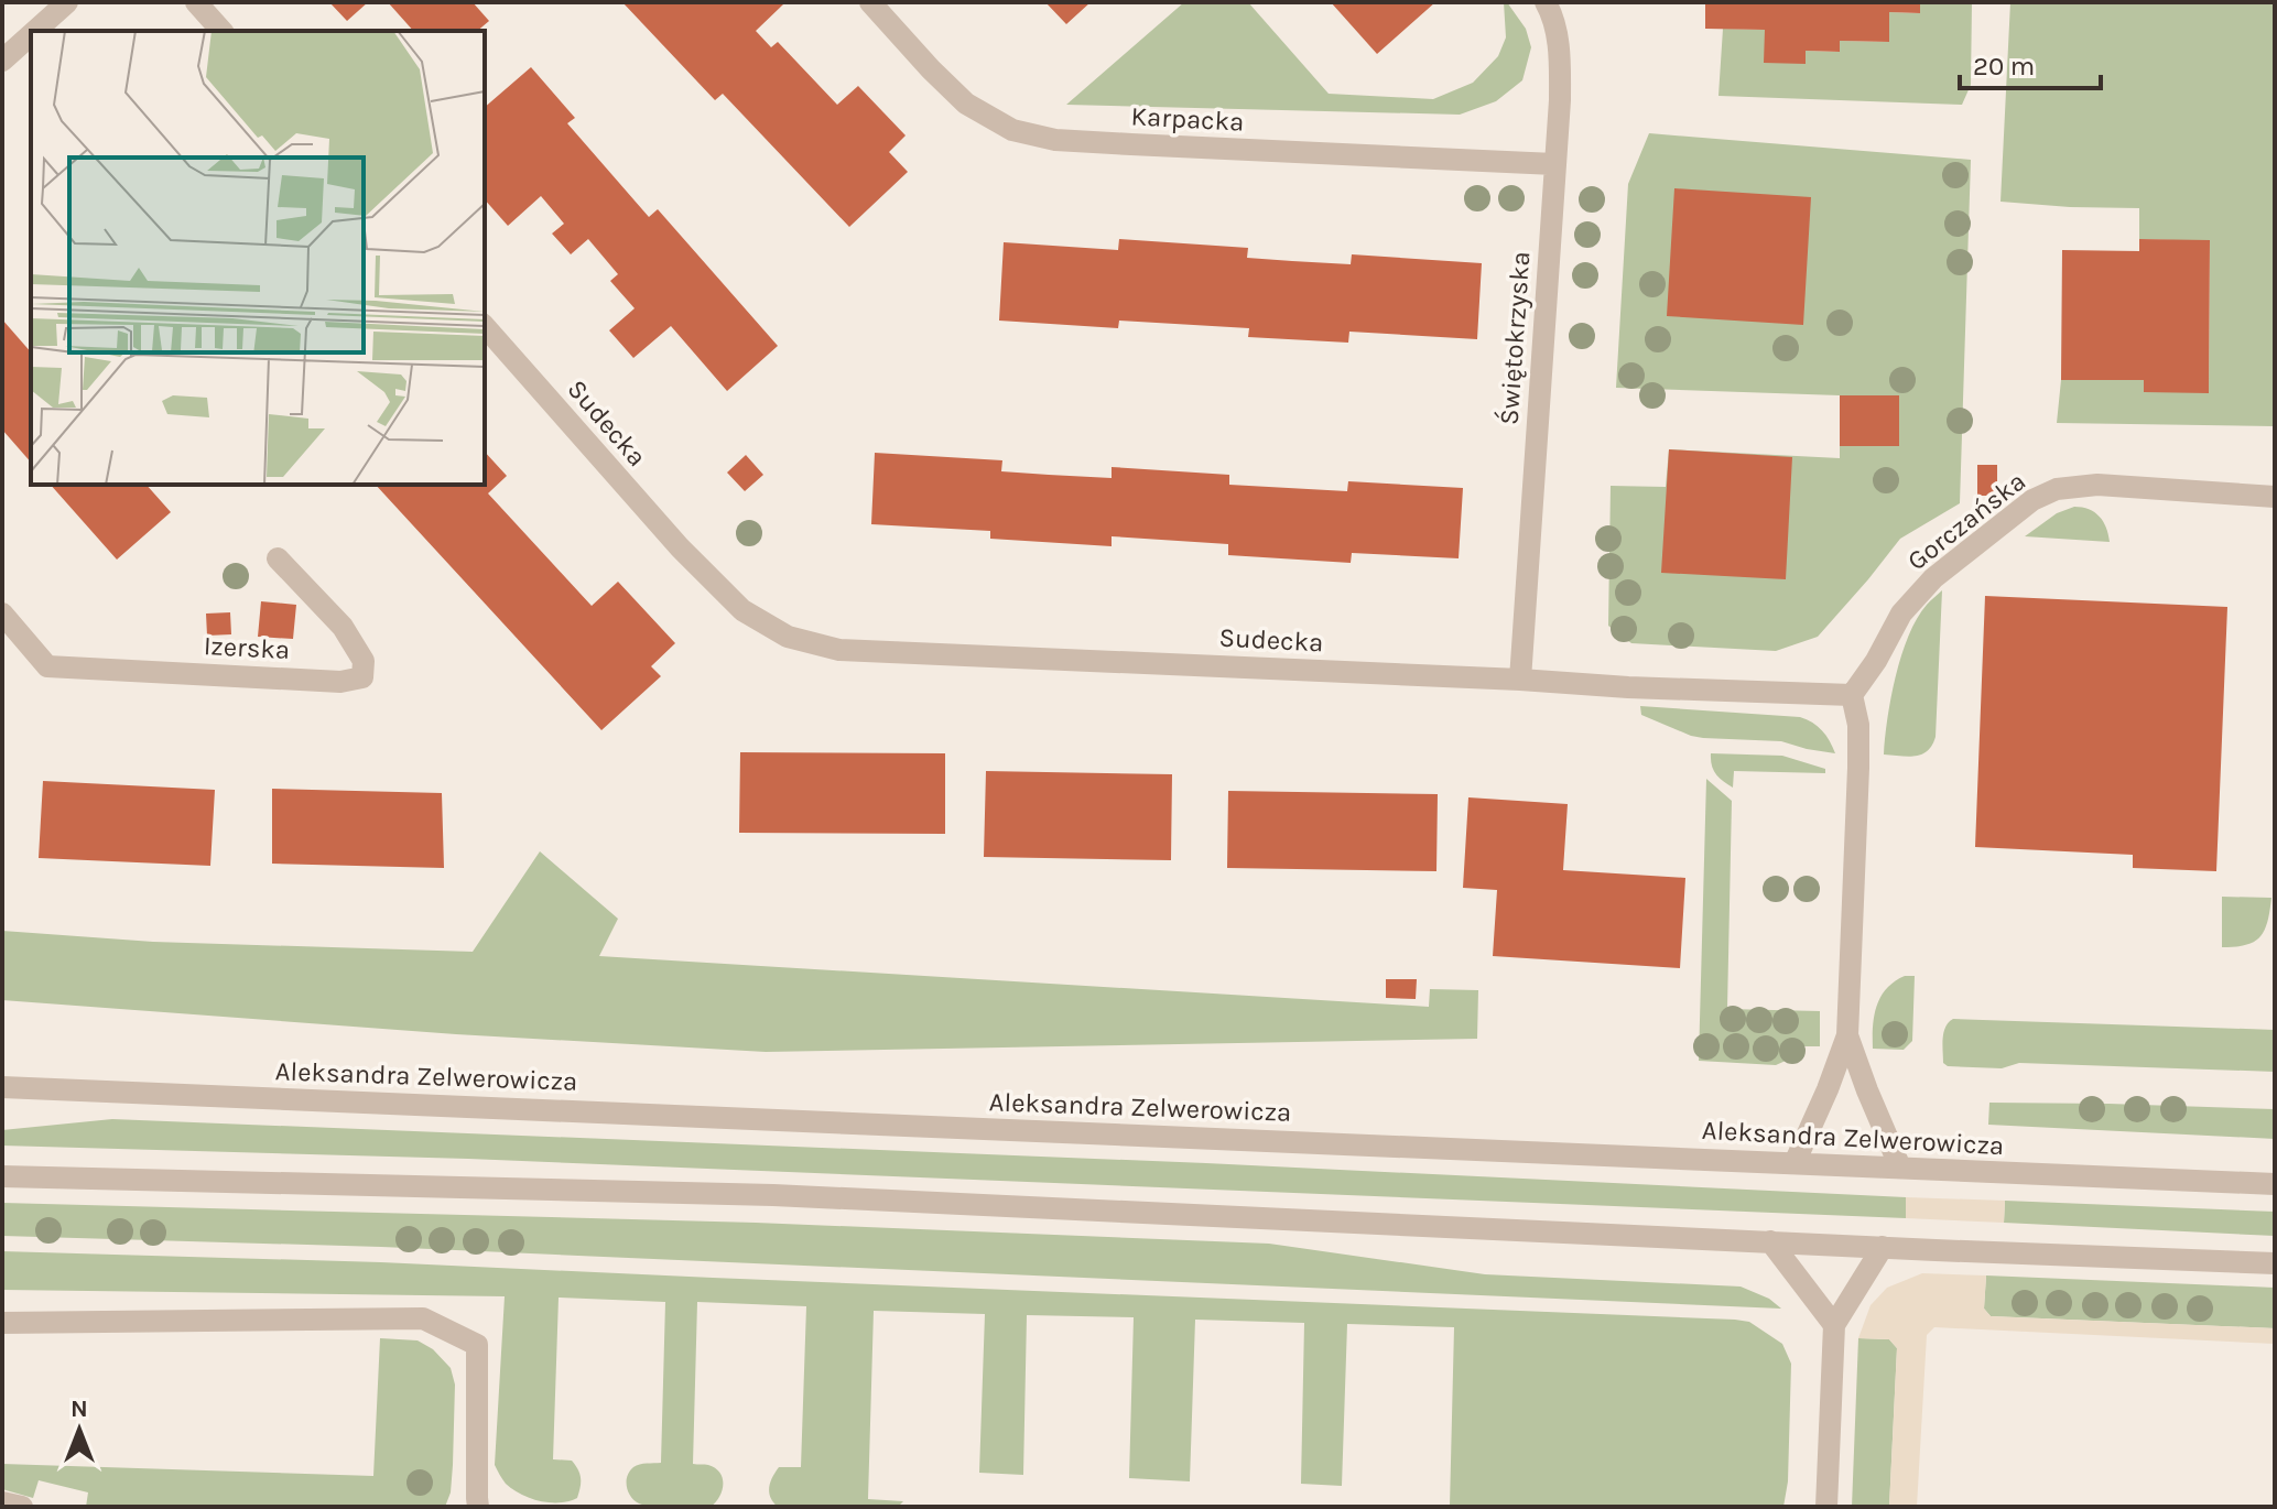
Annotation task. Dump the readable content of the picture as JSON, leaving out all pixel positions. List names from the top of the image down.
{
  "streets": {
    "street": [
      "Karpacka",
      "Świętokrzyska",
      "Sudecka",
      "Gorczańska",
      "Izerska",
      "Aleksandra Zelwerowicza"
    ]
  },
  "crossings": [
    ["Karpacka", "Świętokrzyska"],
    ["Świętokrzyska", "Sudecka"],
    ["Sudecka", "Gorczańska"]
  ],
  "scale_bar": "20 m",
  "north": "top"
}
